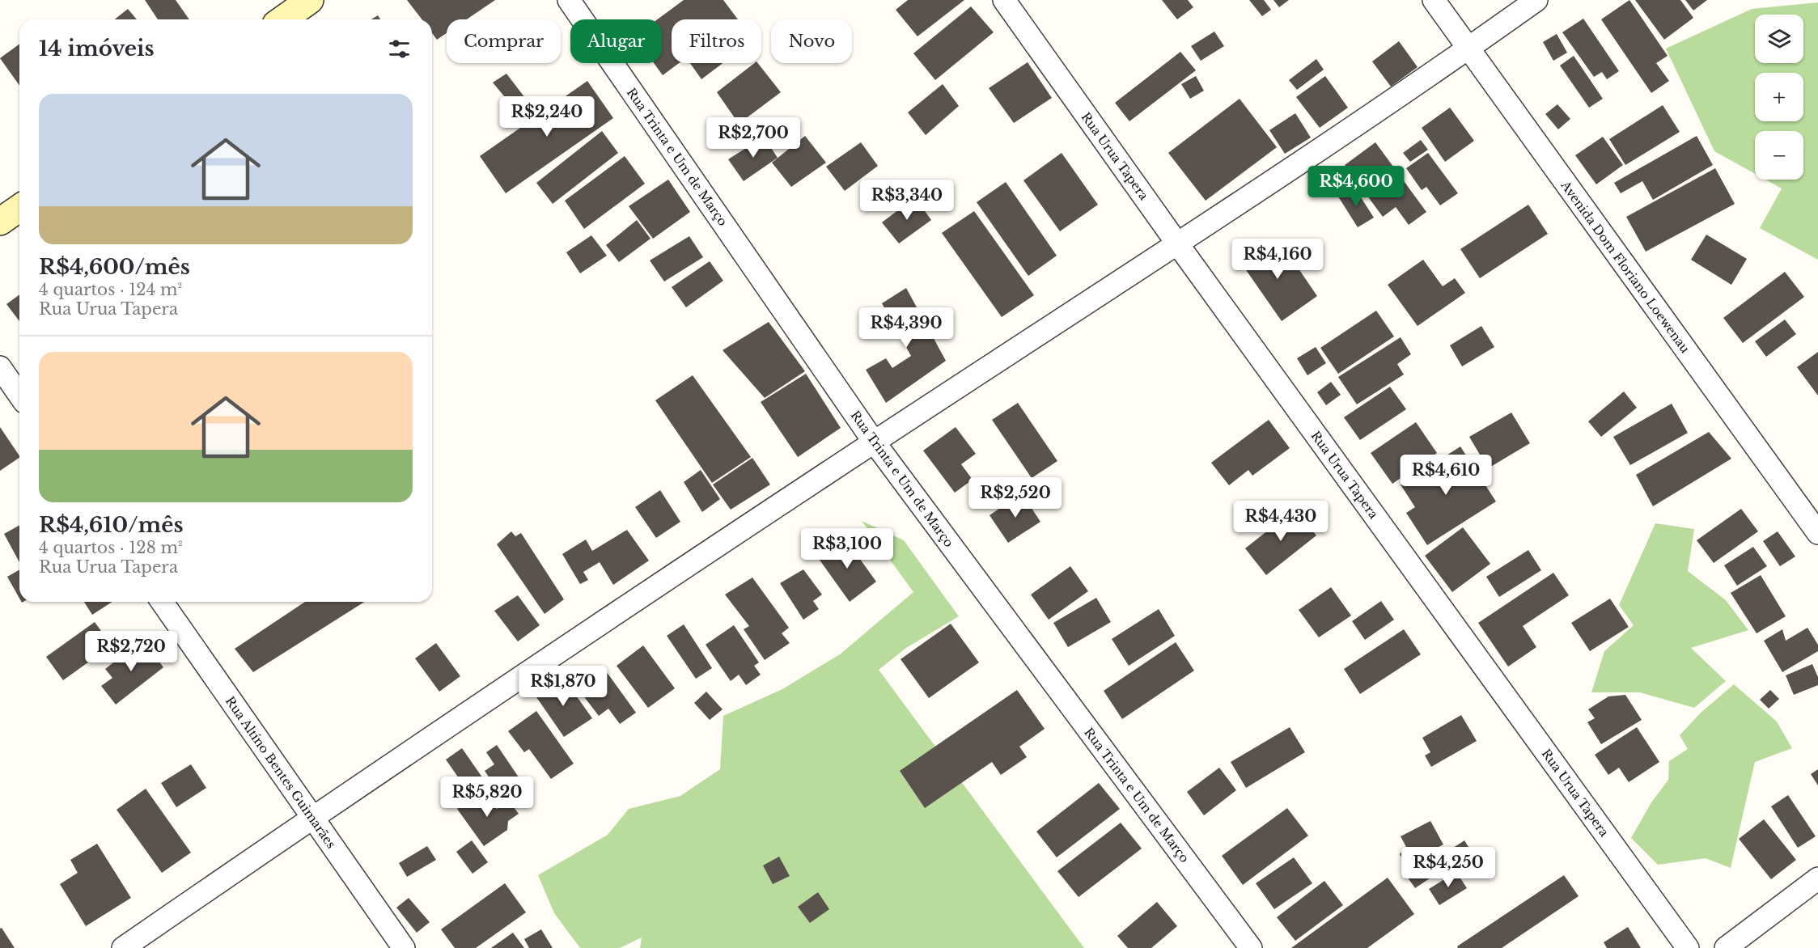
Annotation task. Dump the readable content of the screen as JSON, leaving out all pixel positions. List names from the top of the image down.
{
  "streets": {
    "street": [
      "Rua Urua Tapera",
      "Rua Trinta e Um de Março",
      "Avenida Dom Floriano Loewenau",
      "Rua Altíno Bentes Guimarães"
    ]
  },
  "page": {
    "map_buttons": ["+", "−"],
    "chip": [
      "Comprar",
      "Alugar",
      "Filtros",
      "Novo"
    ],
    "heading": "14 imóveis",
    "list": [
      {
        "name": "R$4,600/mês",
        "note": "4 quartos · 124 m² · Rua Urua Tapera"
      },
      {
        "name": "R$4,610/mês",
        "note": "4 quartos · 128 m² · Rua Urua Tapera"
      }
    ],
    "price": [
      "R$2,240",
      "R$2,700",
      "R$4,600",
      "R$3,340",
      "R$4,160",
      "R$4,390",
      "R$4,610",
      "R$2,520",
      "R$4,430",
      "R$3,100",
      "R$2,720",
      "R$1,870",
      "R$5,820",
      "R$4,250"
    ]
  }
}
